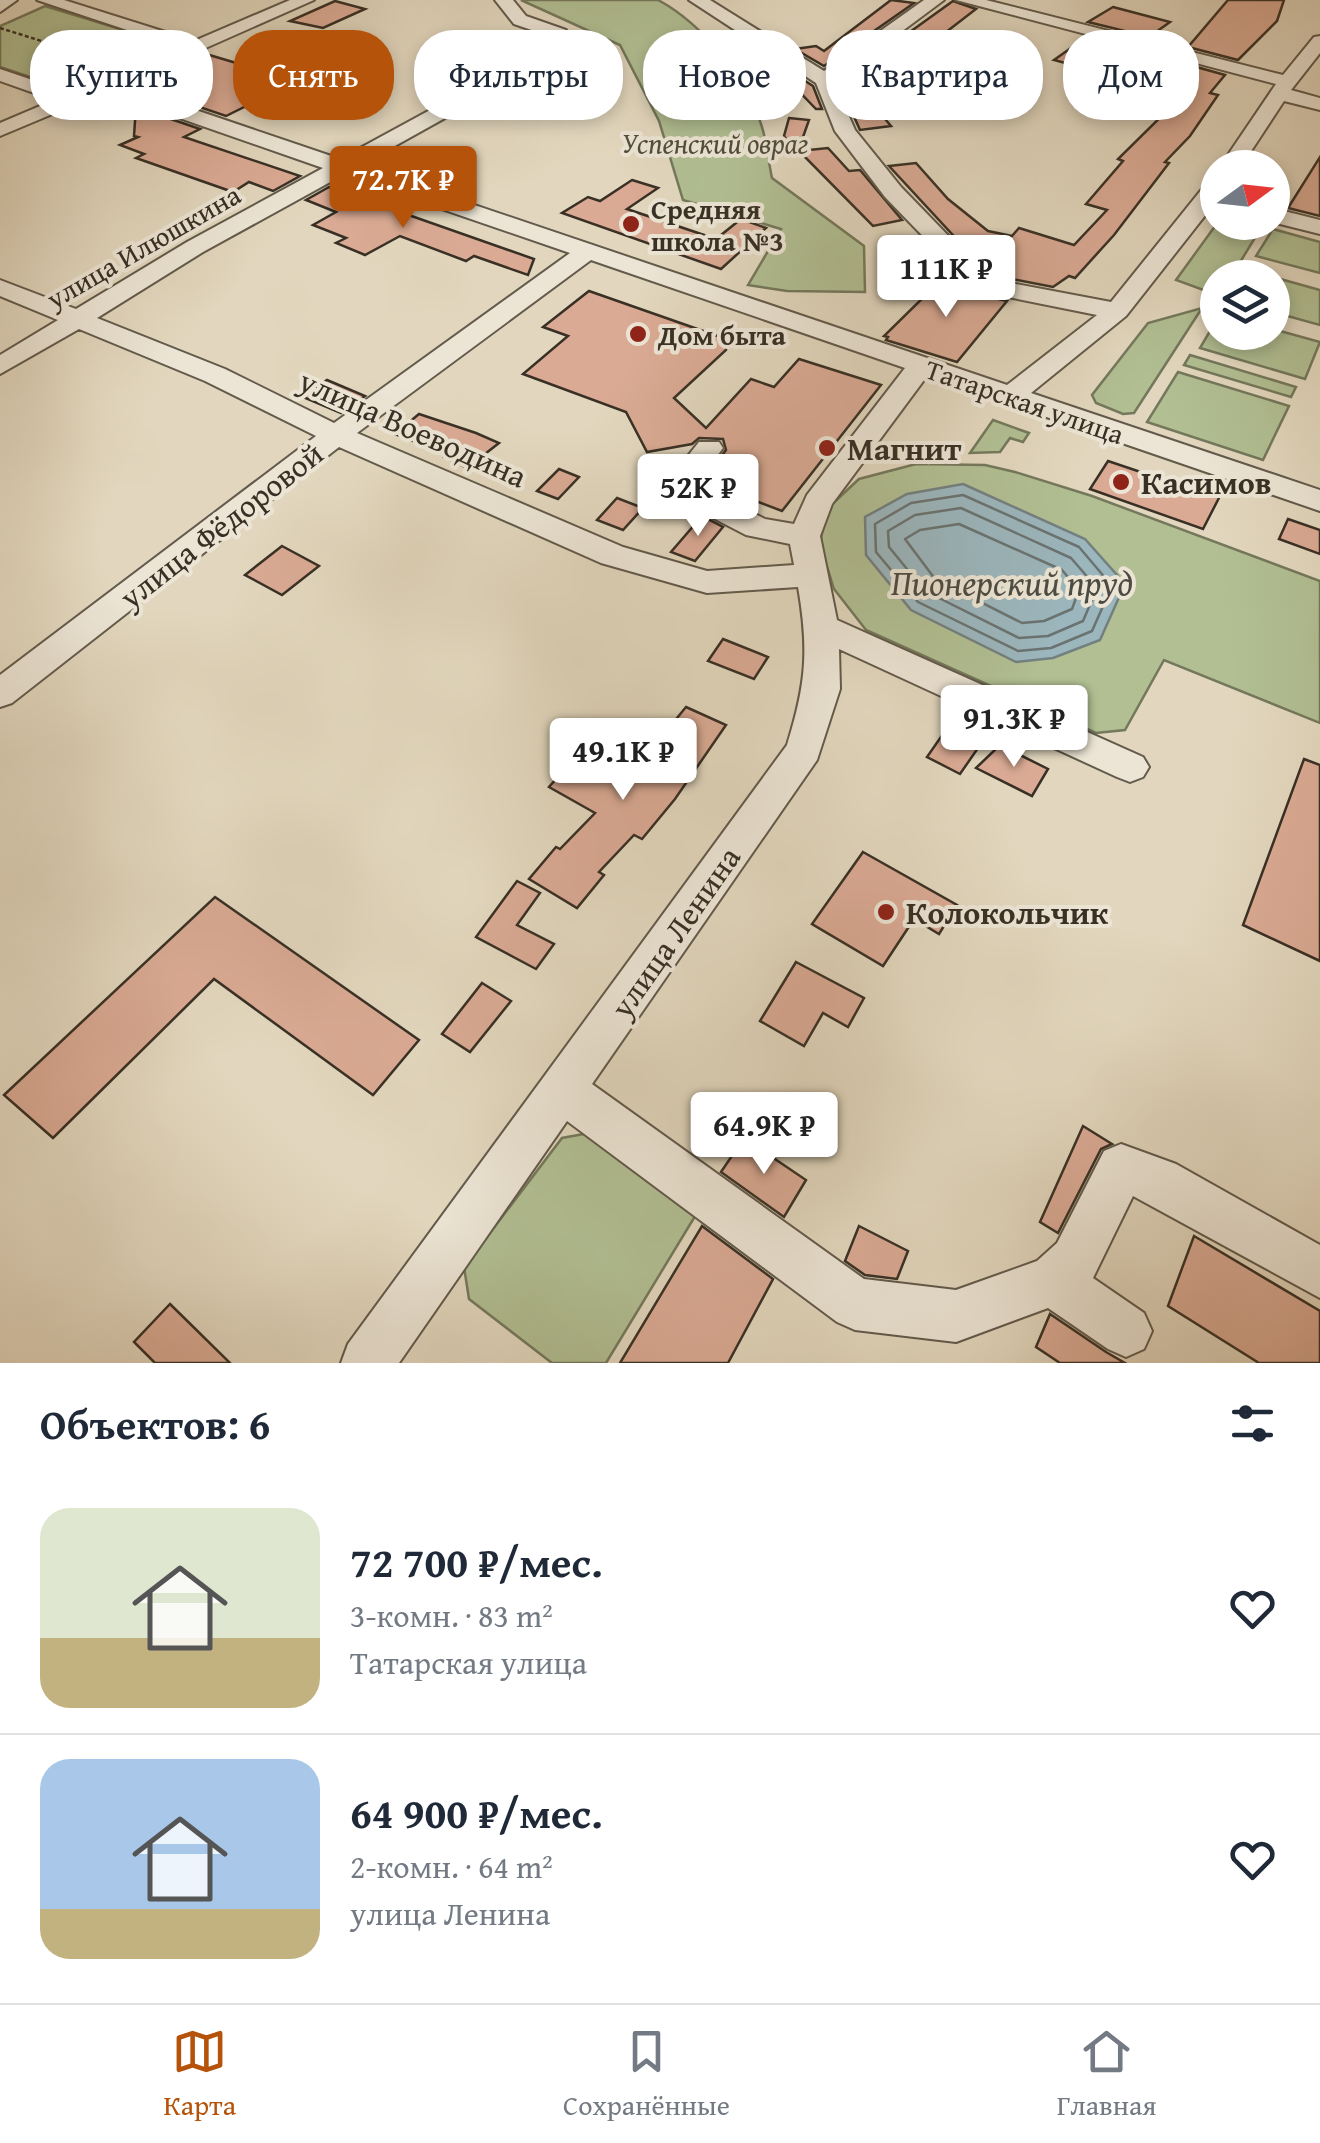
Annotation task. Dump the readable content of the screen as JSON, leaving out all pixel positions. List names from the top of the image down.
{
  "streets": {
    "street": [
      "улица Илюшкина",
      "Татарская улица",
      "улица Воеводина",
      "улица Фёдоровой",
      "улица Ленина"
    ]
  },
  "crossings": [
    ["улица Илюшкина", "Татарская улица"],
    ["улица Илюшкина", "улица Воеводина"],
    ["Татарская улица", "улица Фёдоровой"],
    ["улица Воеводина", "улица Фёдоровой"],
    ["улица Воеводина", "улица Ленина"]
  ],
  "water": ["Пионерский пруд"],
  "parks": ["Успенский овраг"],
  "places": [
    "Средняя школа №3",
    "Дом быта",
    "Магнит",
    "Касимов",
    "Колокольчик"
  ],
  "north": "right",
  "page": {
    "chip": [
      "Купить",
      "Снять",
      "Фильтры",
      "Новое",
      "Квартира",
      "Дом"
    ],
    "price": [
      "72.7K ₽",
      "111K ₽",
      "52K ₽",
      "91.3K ₽",
      "49.1K ₽",
      "64.9K ₽"
    ],
    "heading": "Объектов: 6",
    "list": [
      {
        "name": "72 700 ₽/мес.",
        "note": "3-комн. · 83 m² · Татарская улица"
      },
      {
        "name": "64 900 ₽/мес.",
        "note": "2-комн. · 64 m² · улица Ленина"
      }
    ],
    "tabs": ["Карта", "Сохранённые", "Главная"]
  }
}
